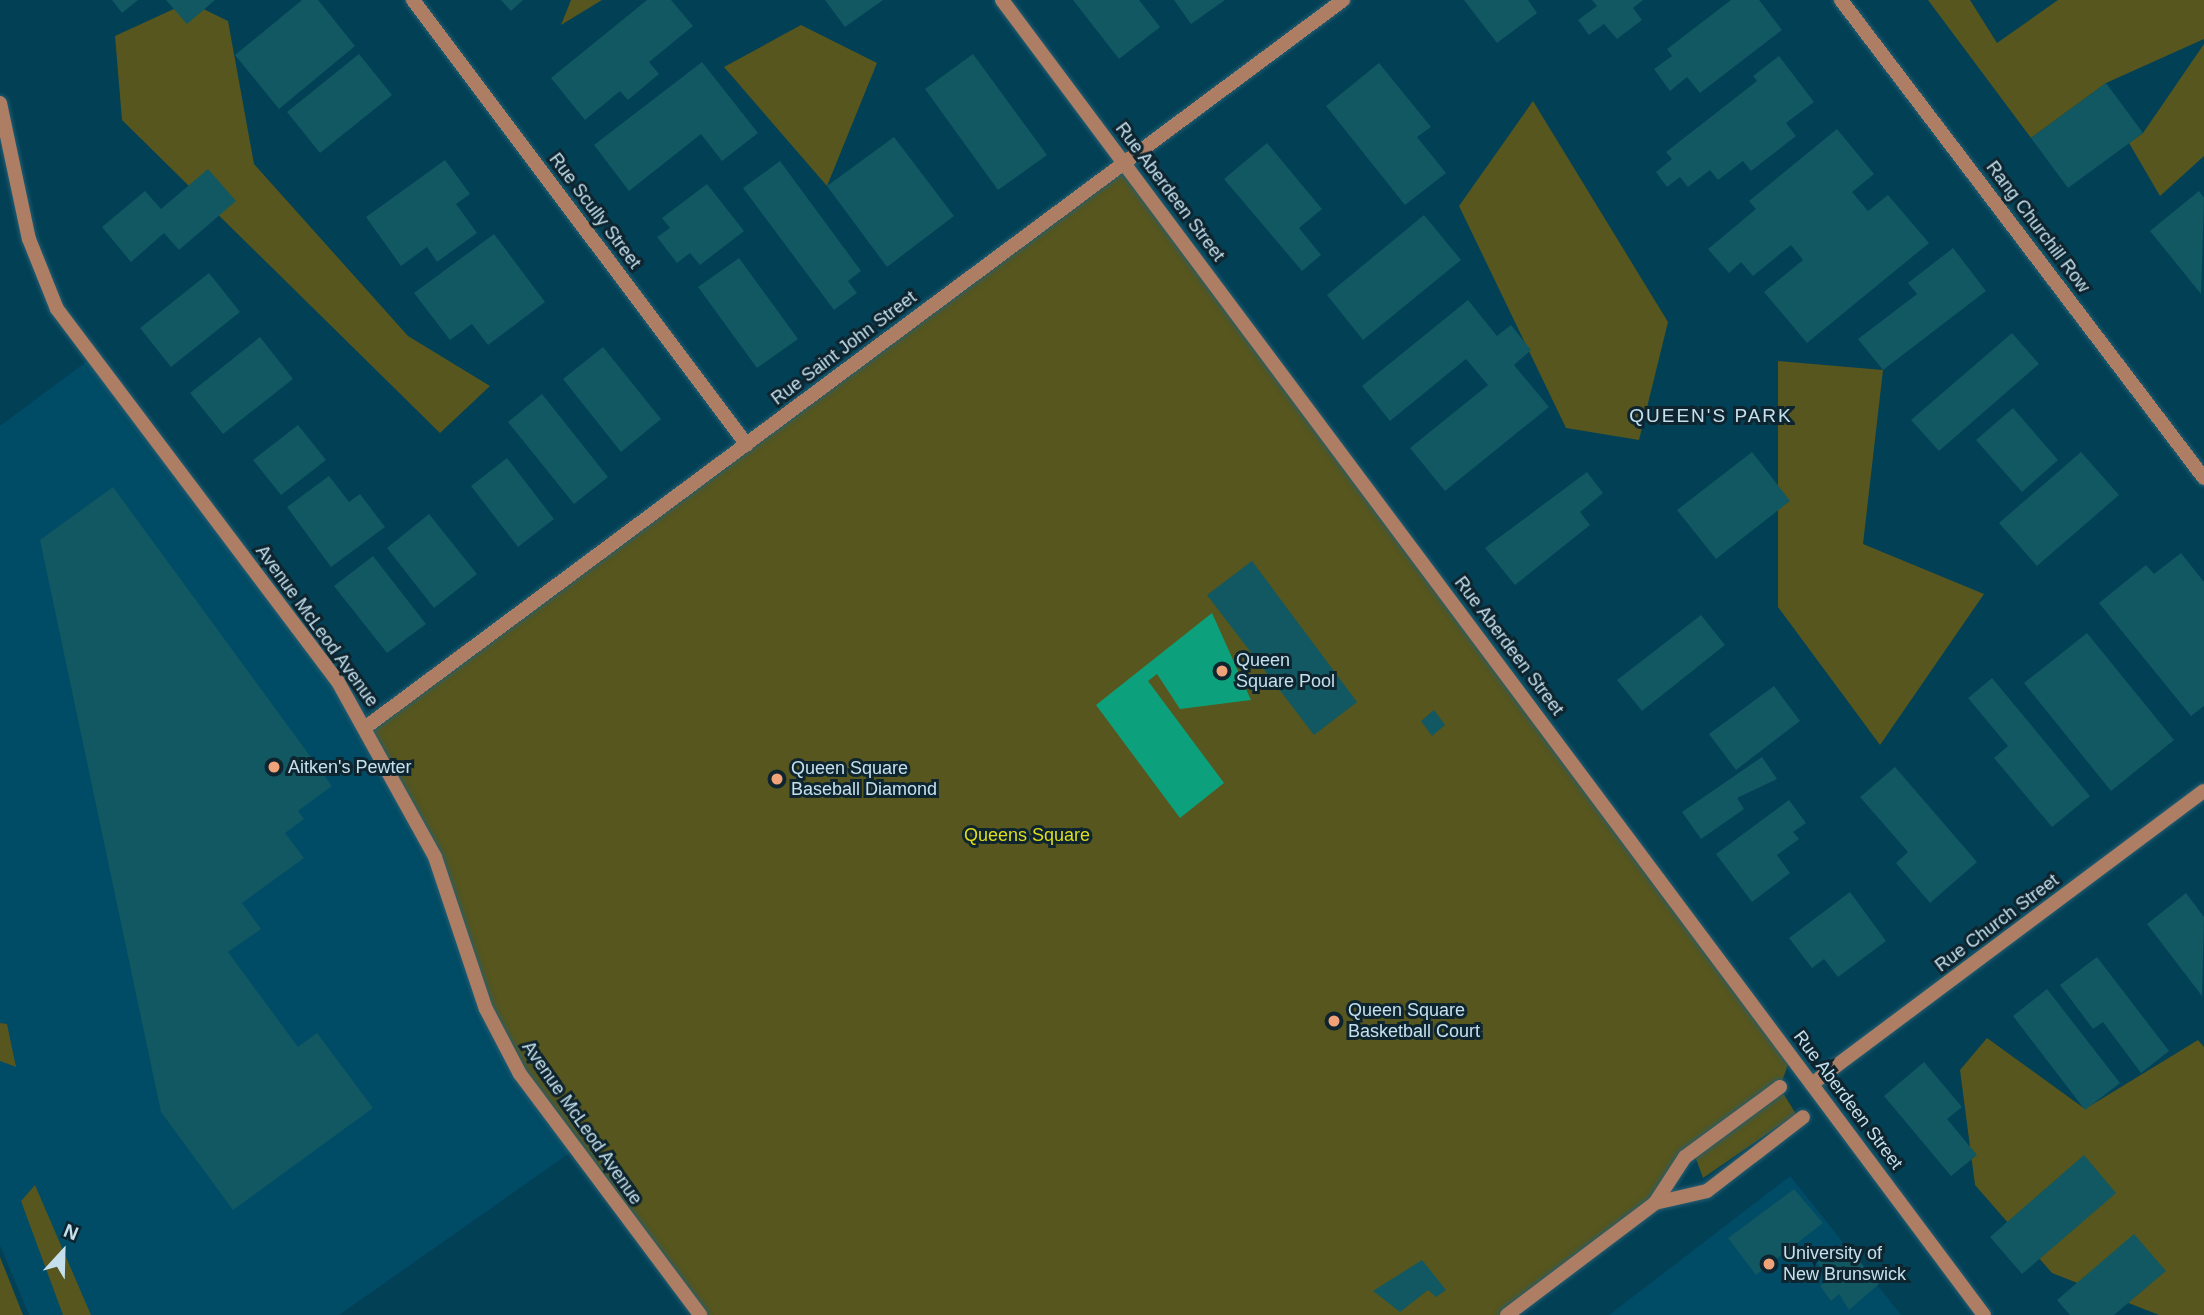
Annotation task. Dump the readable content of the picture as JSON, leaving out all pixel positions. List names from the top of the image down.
{
  "streets": {
    "street": [
      "Rue Aberdeen Street",
      "Rue Scully Street",
      "Rang Churchill Row",
      "Rue Saint John Street",
      "Avenue McLeod Avenue",
      "Rue Church Street"
    ]
  },
  "crossings": [
    ["Rue Aberdeen Street", "Rue Saint John Street"],
    ["Rue Aberdeen Street", "Rue Church Street"],
    ["Rue Scully Street", "Rue Saint John Street"],
    ["Rue Saint John Street", "Avenue McLeod Avenue"]
  ],
  "districts": ["QUEEN'S PARK"],
  "parks": ["Queens Square"],
  "places": [
    "Queen Square Pool",
    "Aitken's Pewter",
    "Queen Square Baseball Diamond",
    "Queen Square Basketball Court",
    "University of New Brunswick"
  ],
  "north": "top"
}
